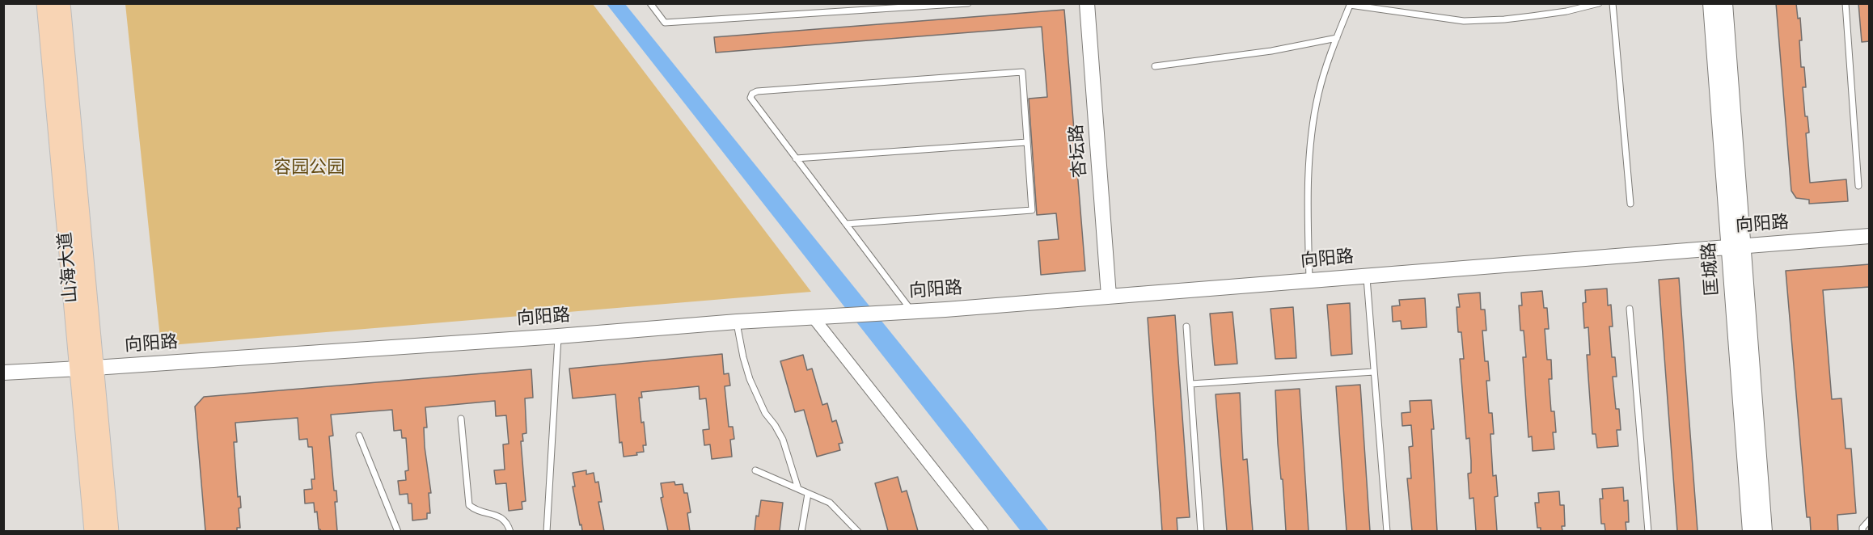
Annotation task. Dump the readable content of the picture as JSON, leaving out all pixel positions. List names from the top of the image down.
{
  "streets": {
    "main road": ["山海大道"],
    "street": ["杏坛路", "向阳路", "匡城路"]
  },
  "crossings": [
    ["杏坛路", "向阳路"],
    ["向阳路", "山海大道"],
    ["向阳路", "匡城路"]
  ],
  "parks": ["容园公园"]
}
